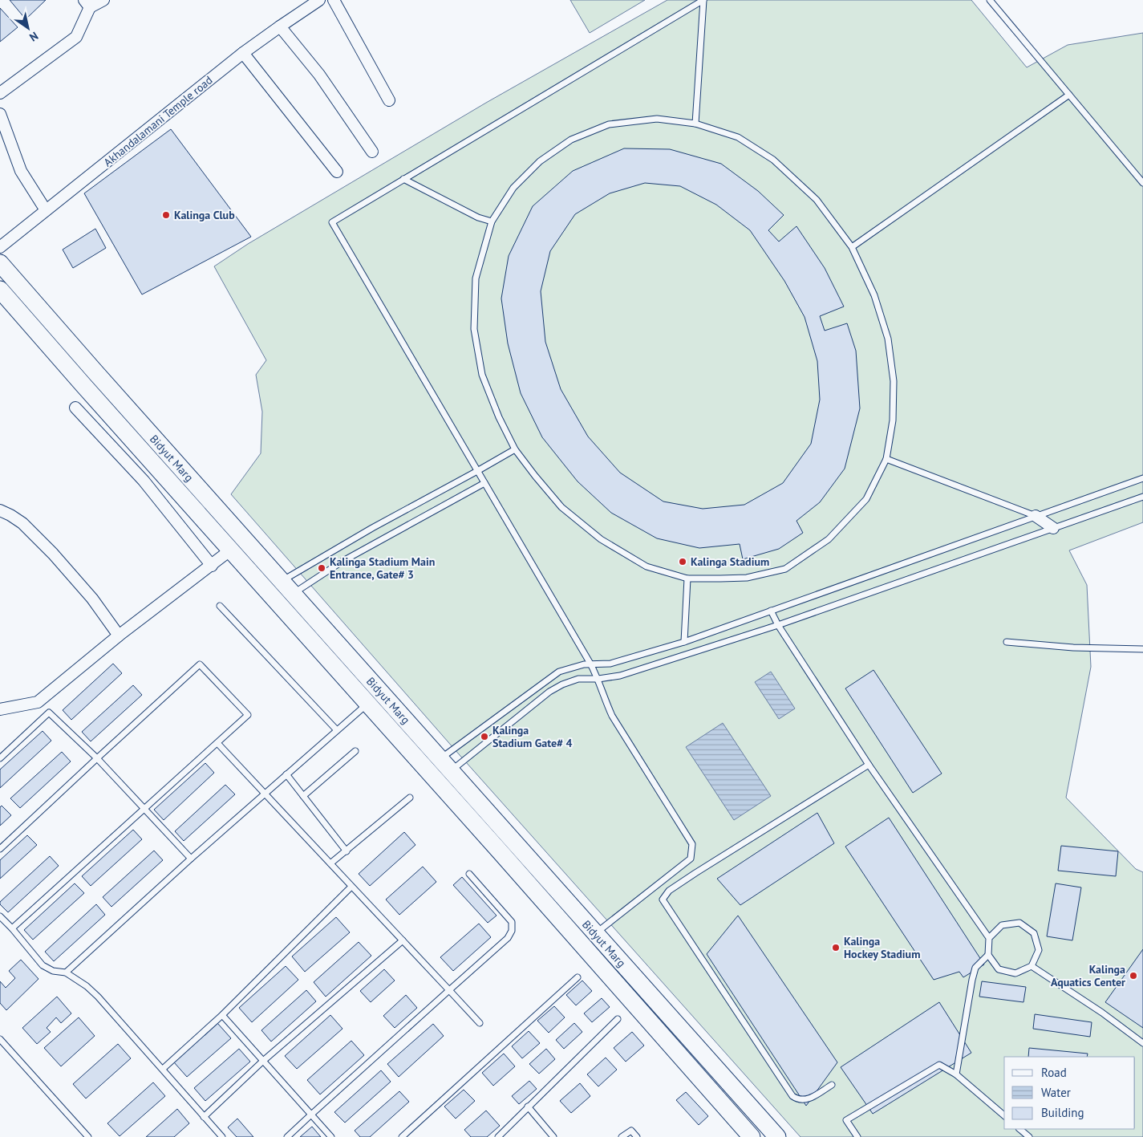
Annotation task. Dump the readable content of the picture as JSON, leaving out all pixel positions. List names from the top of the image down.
{
  "streets": {
    "main road": ["Bidyut Marg"],
    "street": ["Akhandalamani Temple road"]
  },
  "places": [
    "Kalinga Club",
    "Kalinga Stadium",
    "Kalinga Stadium Main Entrance, Gate# 3",
    "Kalinga Stadium Gate# 4",
    "Kalinga Hockey Stadium",
    "Kalinga Aquatics Center"
  ],
  "legend": ["Road", "Water", "Building"],
  "north": "bottom right"
}
